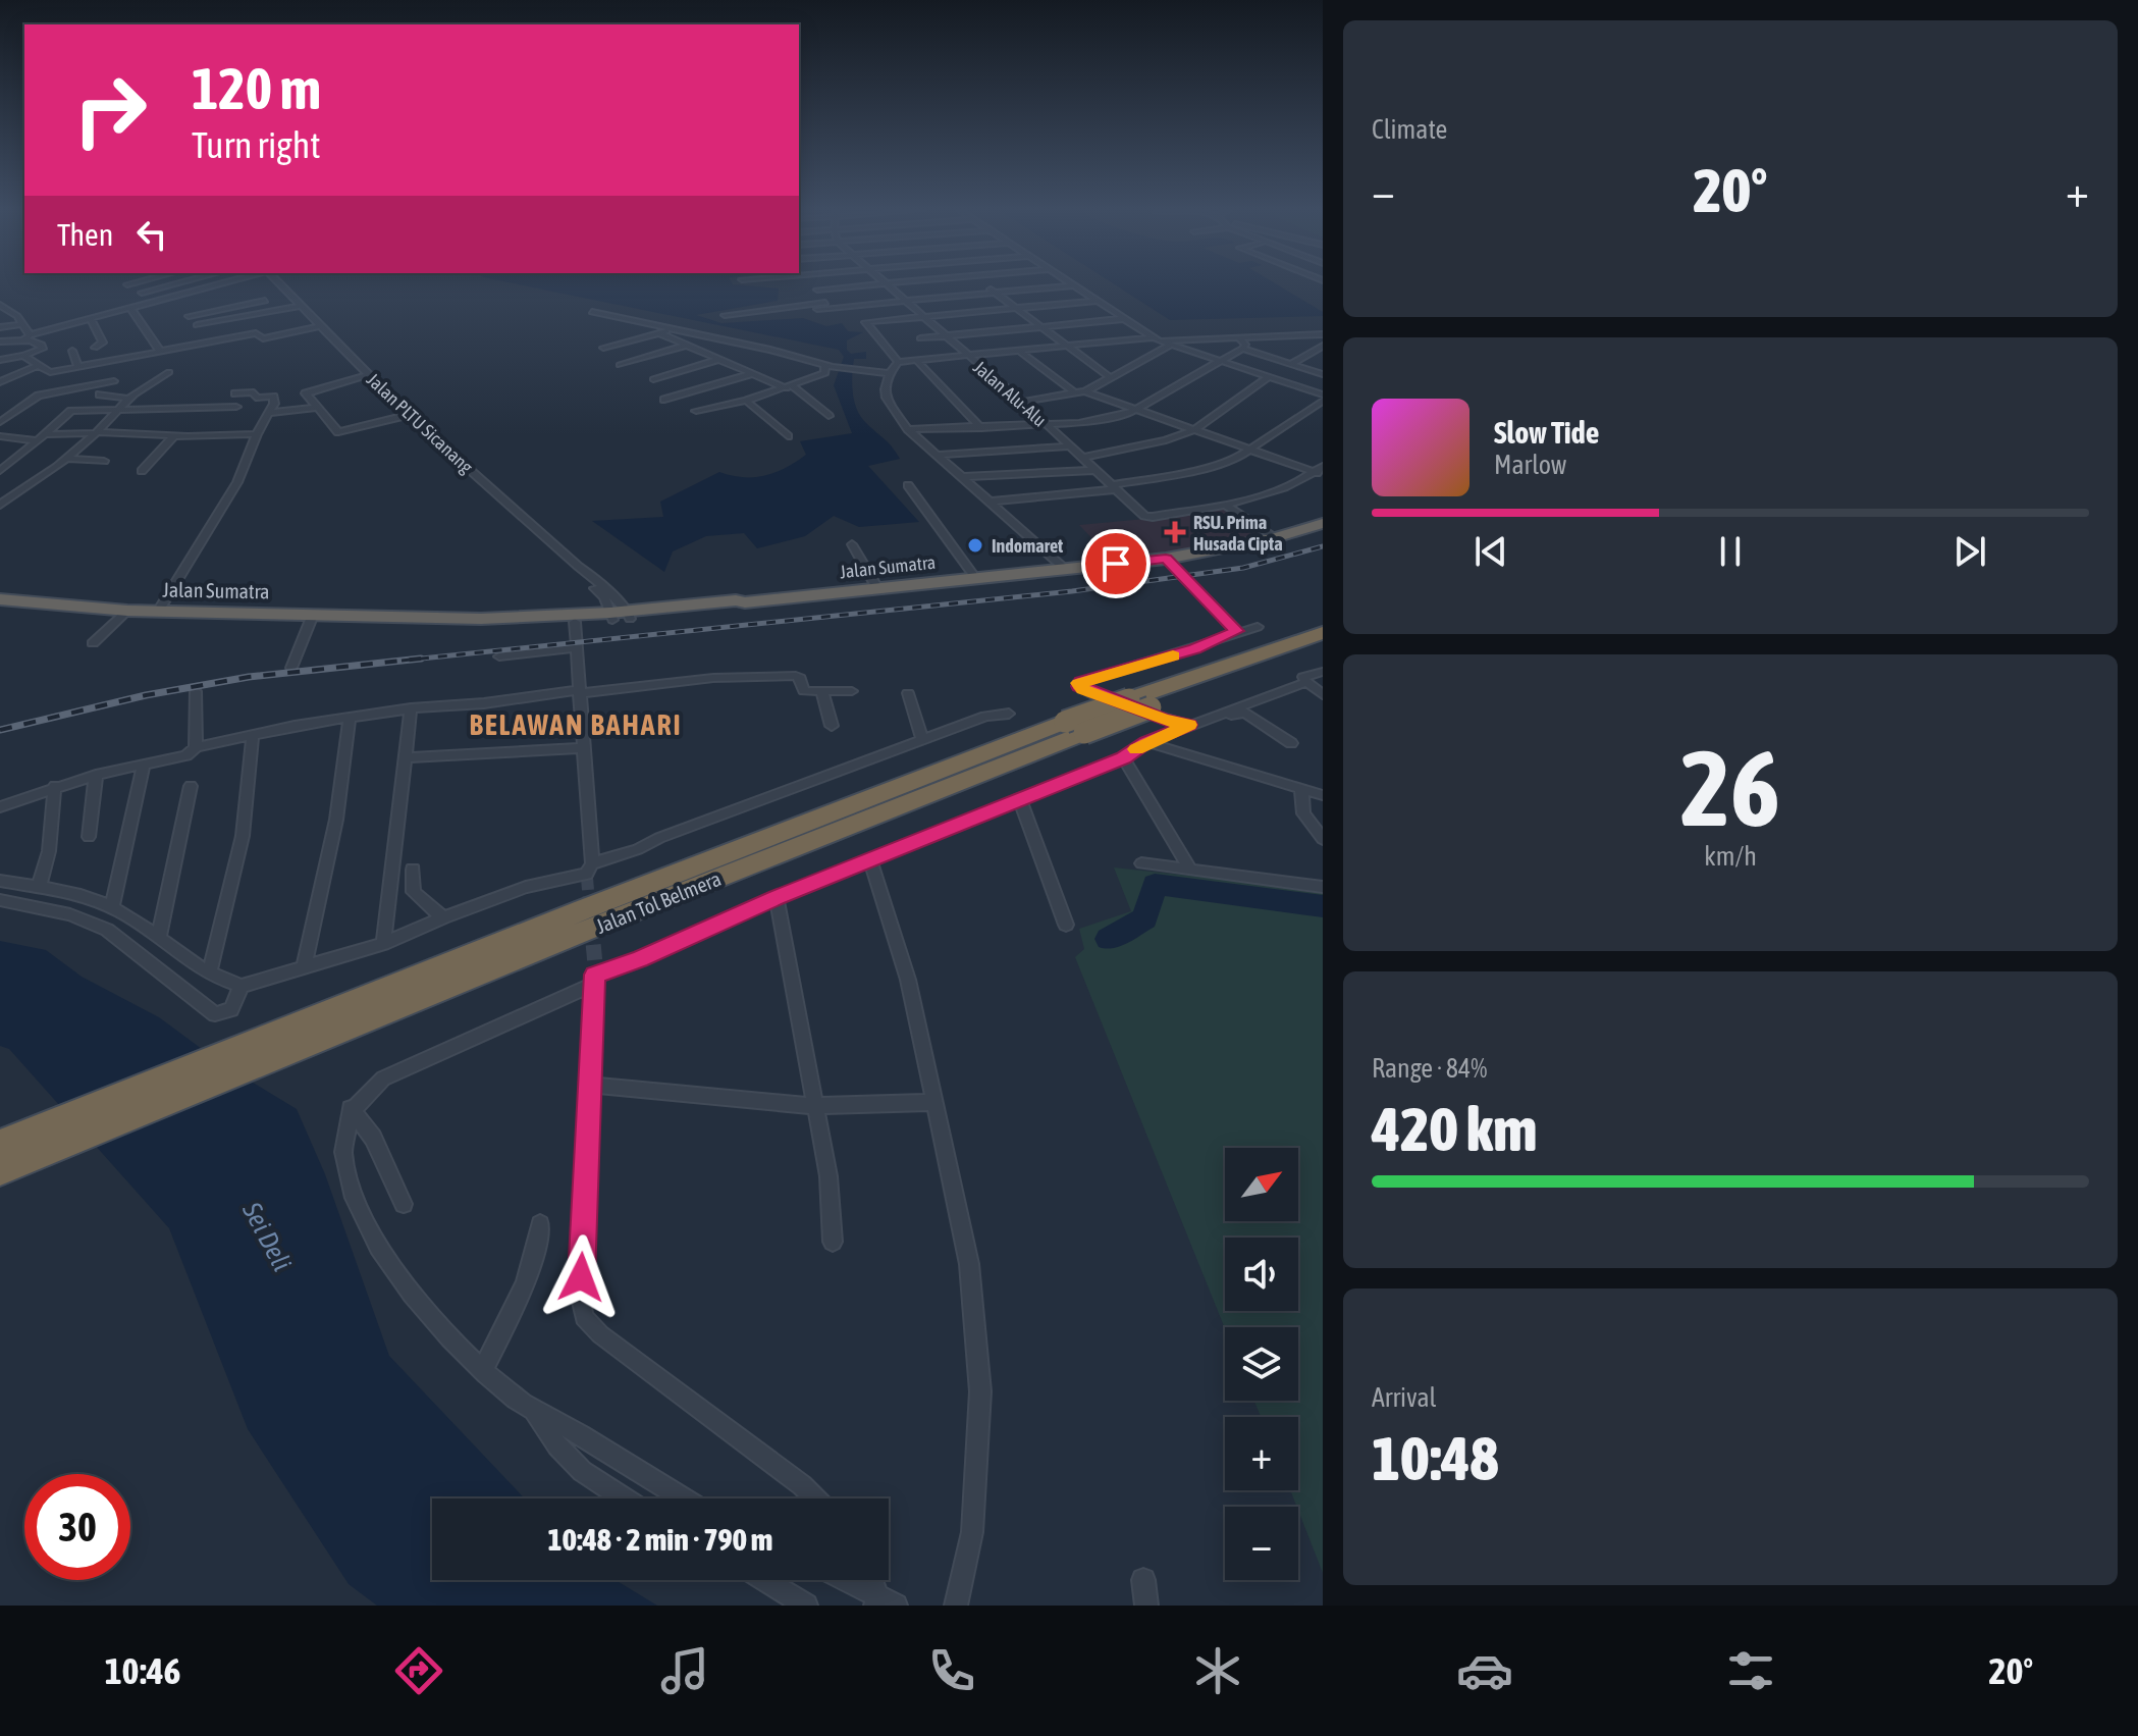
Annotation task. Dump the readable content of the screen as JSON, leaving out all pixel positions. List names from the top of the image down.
{
  "streets": {
    "highway": ["Jalan Sumatra", "Jalan Tol Belmera"],
    "street": ["Jalan Alu-Alu", "Jalan PLTU Sicanang"]
  },
  "crossings": [
    ["Jalan PLTU Sicanang", "Jalan Sumatra"]
  ],
  "districts": ["BELAWAN BAHARI"],
  "water": ["Sei Deli"],
  "places": {
    "health": ["RSU. Prima Husada Cipta"],
    "other": ["Indomaret"]
  },
  "north": "top right",
  "page": {
    "tile": [
      "Climate",
      ["26", "km/h"],
      ["Range · 84%", "420 km"],
      ["Arrival", "10:48"]
    ],
    "turn": ["120 m", "Turn right"],
    "heat": ["−", "20°", "+"],
    "then": "Then",
    "song": ["Slow Tide", "Marlow"],
    "map_buttons": ["+", "−"],
    "limit": "30",
    "trip": "10:48 · 2 min · 790 m",
    "tabs": ["10:46", "20°"]
  }
}
